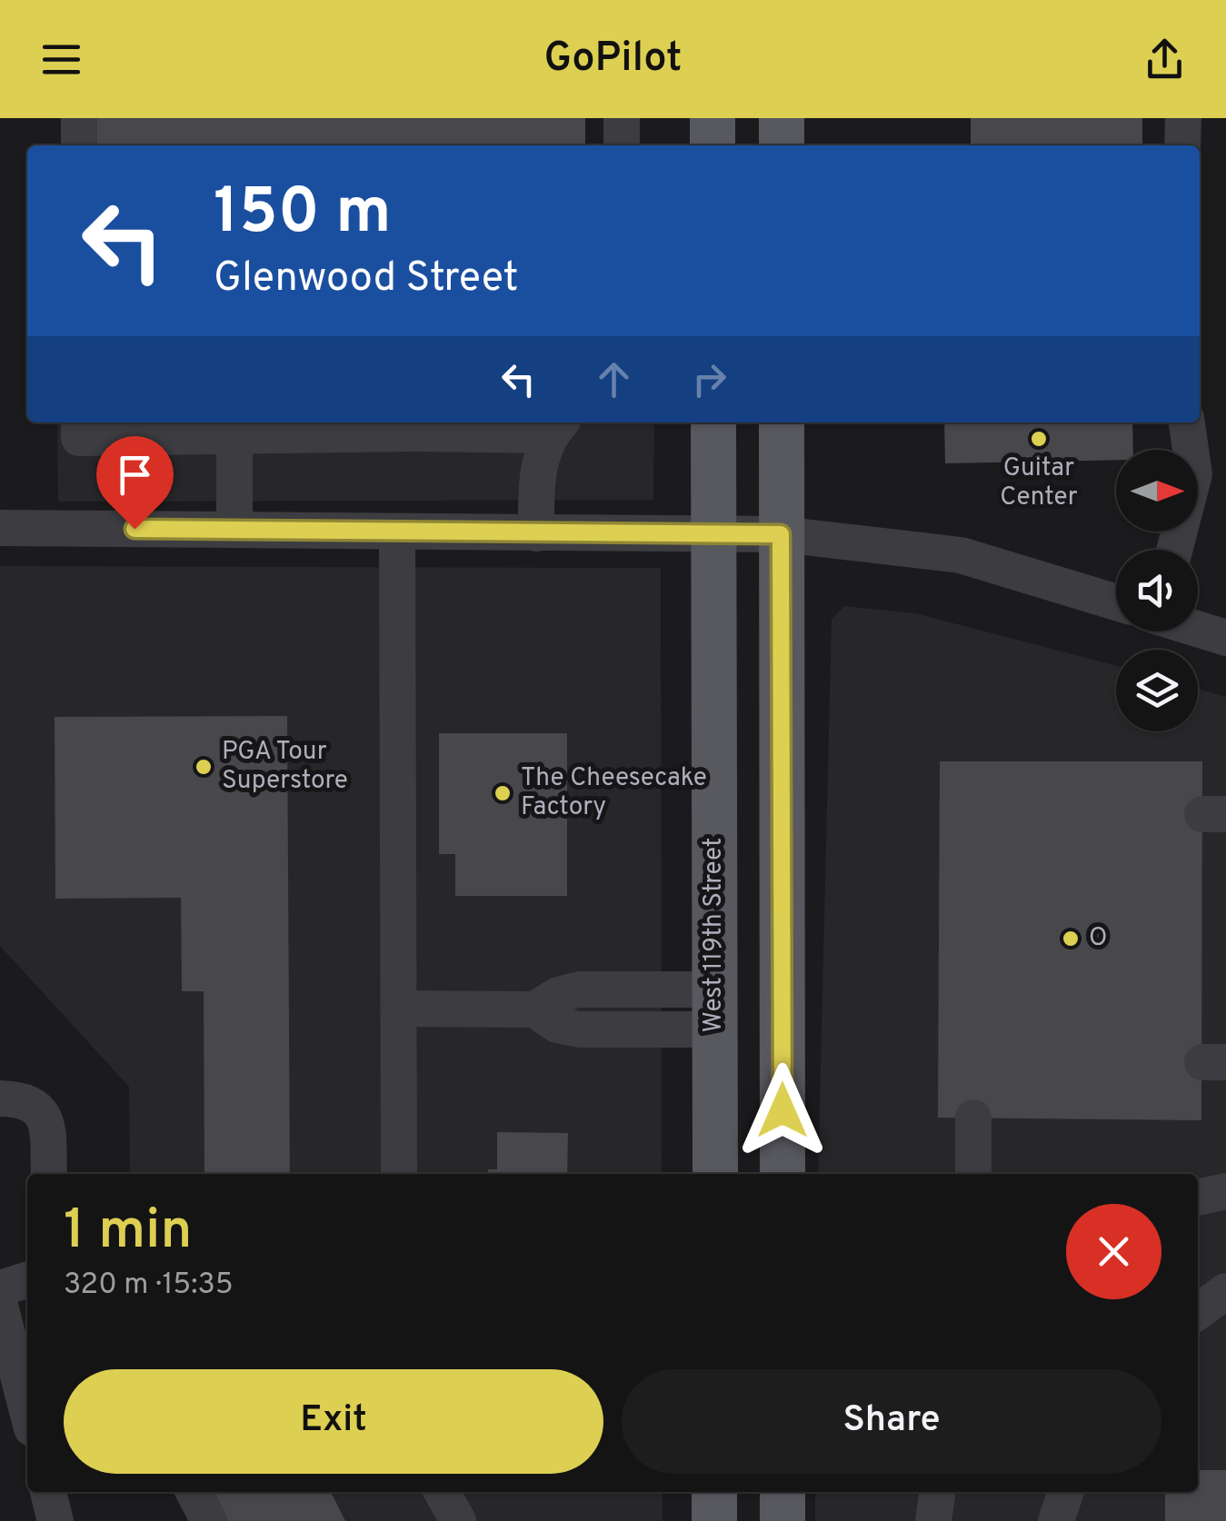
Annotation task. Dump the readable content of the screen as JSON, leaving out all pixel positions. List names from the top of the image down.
{
  "streets": {
    "main road": ["West 119th Street"]
  },
  "places": [
    "Guitar Center",
    "PGA Tour Superstore",
    "The Cheesecake Factory",
    "O"
  ],
  "north": "right",
  "page": {
    "header": "GoPilot",
    "turn": ["150 m", "Glenwood Street"],
    "heading": ["1 min", "320 m · 15:35"],
    "buttons": ["Exit", "Share"]
  }
}
